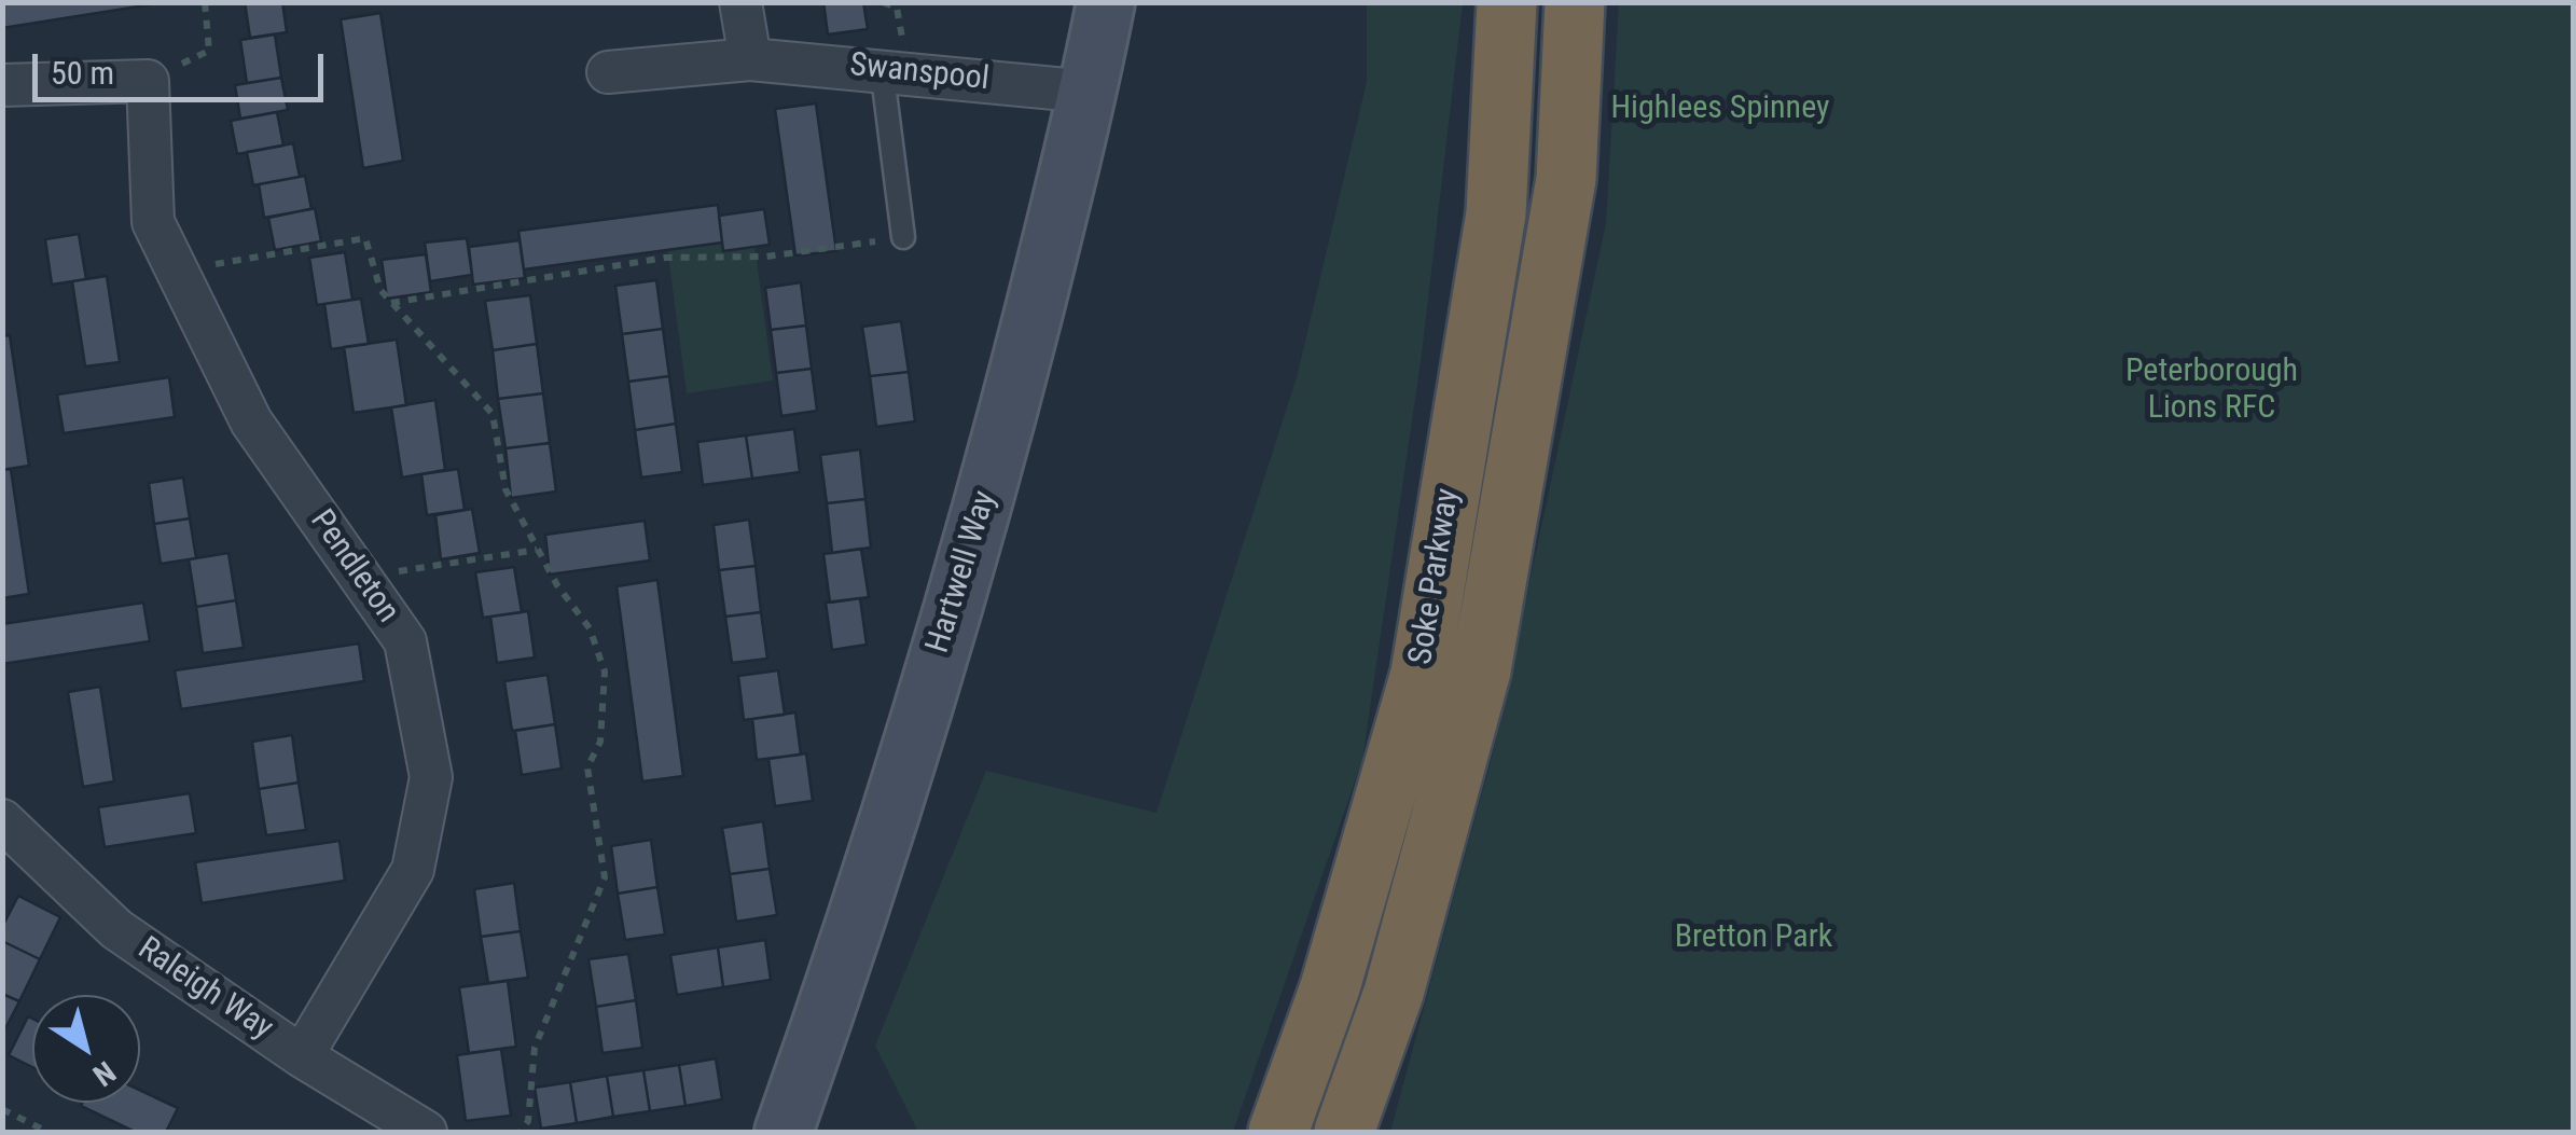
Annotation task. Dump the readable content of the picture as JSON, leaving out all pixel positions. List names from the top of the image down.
{
  "streets": {
    "highway": ["Soke Parkway"],
    "street": [
      "Swanspool",
      "Pendleton",
      "Hartwell Way",
      "Raleigh Way"
    ]
  },
  "crossings": [
    ["Swanspool", "Hartwell Way"],
    ["Pendleton", "Raleigh Way"]
  ],
  "parks": ["Highlees Spinney", "Peterborough Lions RFC", "Bretton Park"],
  "scale_bar": "50 m",
  "north": "bottom right"
}
